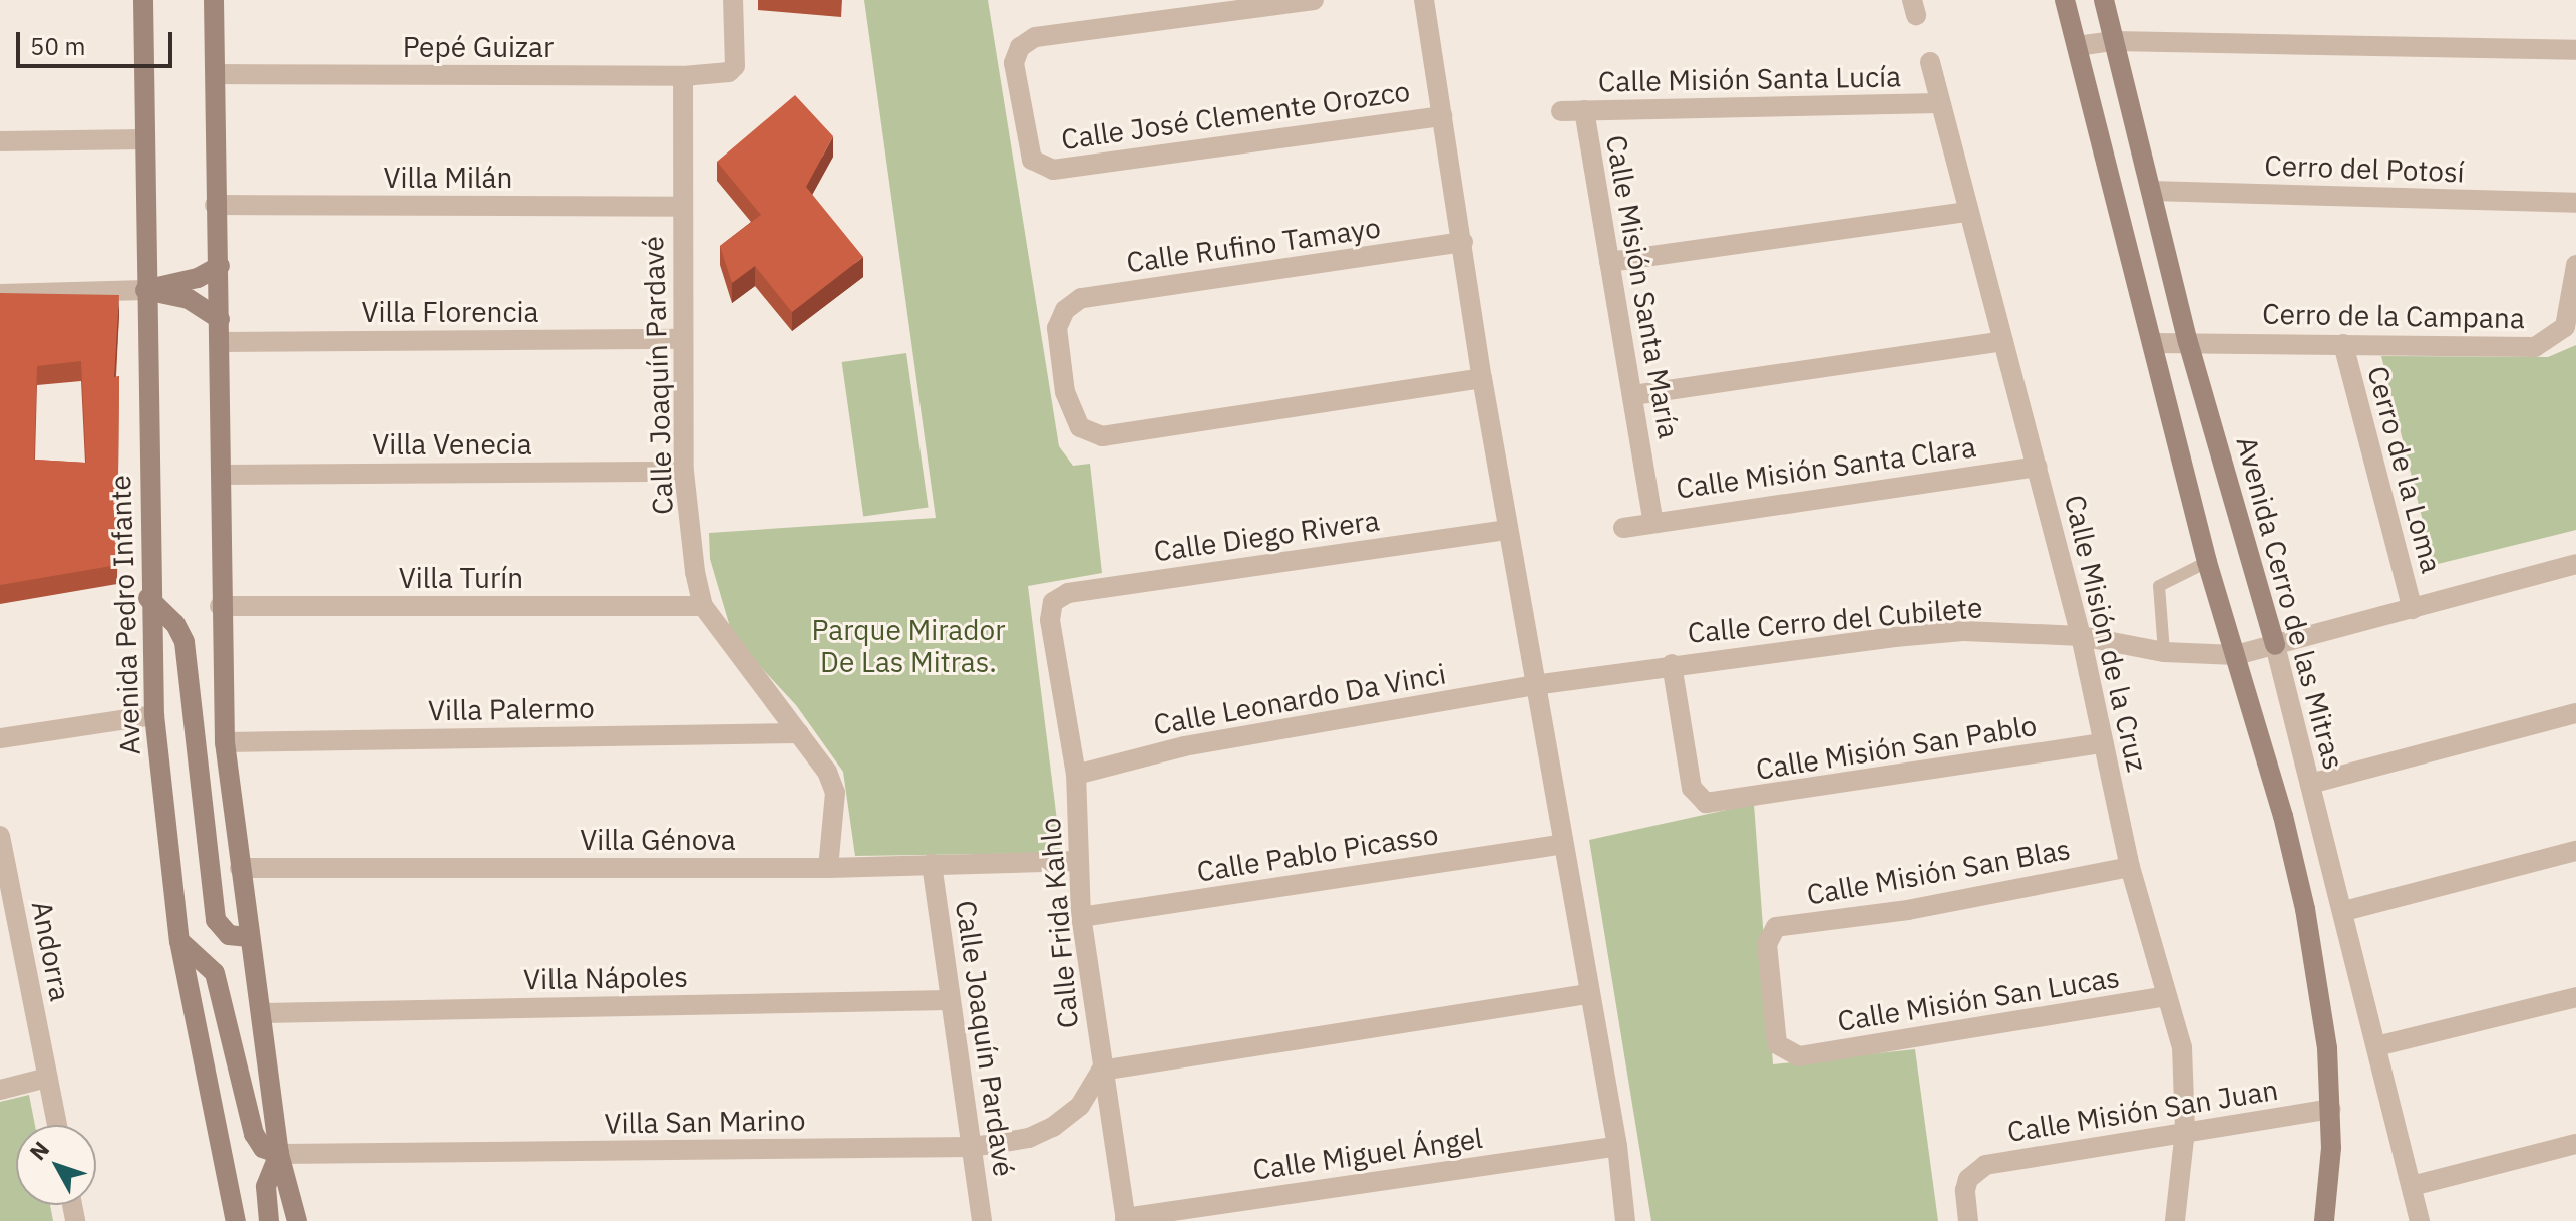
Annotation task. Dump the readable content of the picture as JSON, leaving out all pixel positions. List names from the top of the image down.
{
  "streets": {
    "main road": ["Avenida Cerro de las Mitras", "Avenida Pedro Infante"],
    "street": [
      "Pepé Guizar",
      "Calle Misión Santa Lucía",
      "Calle José Clemente Orozco",
      "Cerro del Potosí",
      "Villa Milán",
      "Calle Rufino Tamayo",
      "Calle Misión Santa María",
      "Villa Florencia",
      "Cerro de la Campana",
      "Calle Joaquín Pardavé",
      "Villa Venecia",
      "Calle Misión Santa Clara",
      "Cerro de la Loma",
      "Calle Diego Rivera",
      "Villa Turín",
      "Calle Cerro del Cubilete",
      "Calle Misión de la Cruz",
      "Calle Leonardo Da Vinci",
      "Villa Palermo",
      "Calle Misión San Pablo",
      "Villa Génova",
      "Calle Pablo Picasso",
      "Calle Misión San Blas",
      "Calle Frida Kahlo",
      "Andorra",
      "Villa Nápoles",
      "Calle Misión San Lucas",
      "Calle Misión San Juan",
      "Villa San Marino",
      "Calle Miguel Ángel"
    ]
  },
  "crossings": [
    ["Pepé Guizar", "Calle Joaquín Pardavé"],
    ["Calle Misión Santa Lucía", "Calle Misión Santa María"],
    ["Calle Misión Santa Lucía", "Calle Misión de la Cruz"],
    ["Cerro del Potosí", "Avenida Cerro de las Mitras"],
    ["Villa Milán", "Calle Joaquín Pardavé"],
    ["Calle Misión Santa María", "Calle Misión Santa Clara"],
    ["Villa Florencia", "Calle Joaquín Pardavé"],
    ["Cerro de la Campana", "Cerro de la Loma"],
    ["Cerro de la Campana", "Avenida Cerro de las Mitras"],
    ["Calle Joaquín Pardavé", "Villa Venecia"],
    ["Calle Joaquín Pardavé", "Villa Turín"],
    ["Calle Joaquín Pardavé", "Villa Palermo"],
    ["Calle Joaquín Pardavé", "Villa Génova"],
    ["Calle Joaquín Pardavé", "Villa Nápoles"],
    ["Calle Joaquín Pardavé", "Villa San Marino"],
    ["Calle Misión Santa Clara", "Calle Misión de la Cruz"],
    ["Cerro de la Loma", "Calle Cerro del Cubilete"],
    ["Calle Diego Rivera", "Calle Frida Kahlo"],
    ["Avenida Cerro de las Mitras", "Calle Cerro del Cubilete"],
    ["Calle Cerro del Cubilete", "Calle Misión de la Cruz"],
    ["Calle Cerro del Cubilete", "Calle Leonardo Da Vinci"],
    ["Calle Cerro del Cubilete", "Calle Misión San Pablo"],
    ["Calle Misión de la Cruz", "Calle Misión San Pablo"],
    ["Calle Misión de la Cruz", "Calle Misión San Blas"],
    ["Calle Misión de la Cruz", "Calle Misión San Lucas"],
    ["Calle Misión de la Cruz", "Calle Misión San Juan"],
    ["Calle Leonardo Da Vinci", "Calle Frida Kahlo"],
    ["Villa Génova", "Calle Frida Kahlo"],
    ["Calle Pablo Picasso", "Calle Frida Kahlo"],
    ["Calle Misión San Blas", "Calle Misión San Lucas"],
    ["Calle Frida Kahlo", "Villa San Marino"],
    ["Calle Frida Kahlo", "Calle Miguel Ángel"]
  ],
  "parks": ["Parque Mirador De Las Mitras."],
  "scale_bar": "50 m",
  "north": "top left"
}
